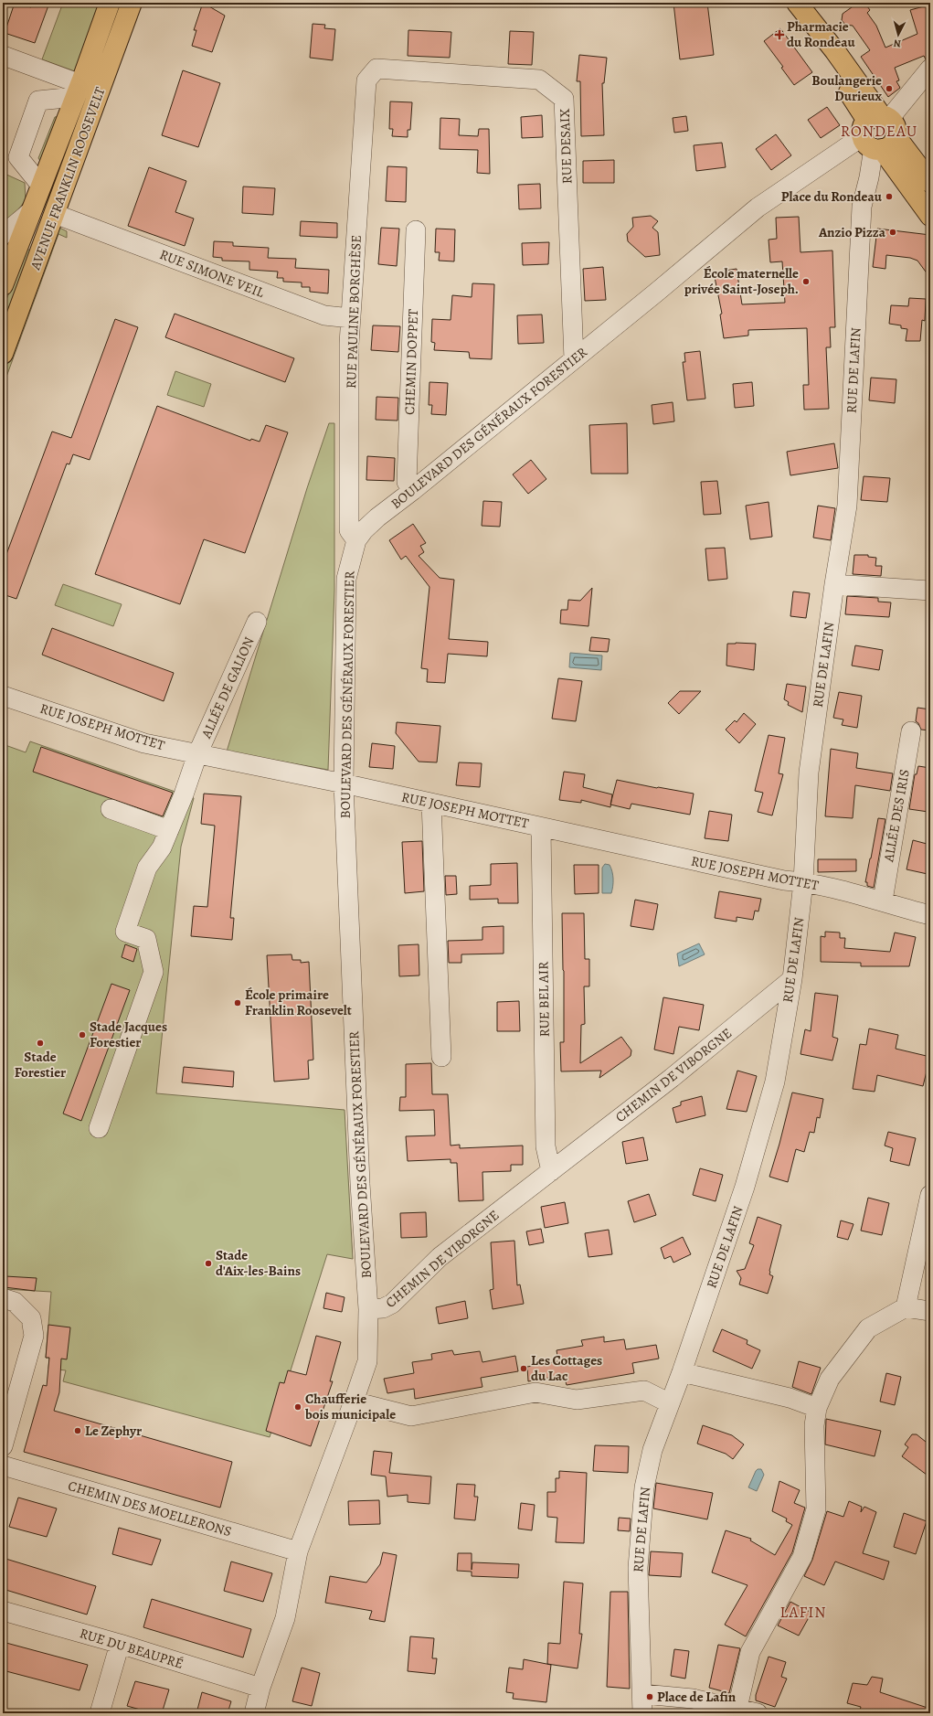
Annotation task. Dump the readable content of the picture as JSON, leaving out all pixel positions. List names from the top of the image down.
{
  "streets": {
    "main road": ["AVENUE FRANKLIN ROOSEVELT"],
    "street": [
      "RUE DESAIX",
      "RUE SIMONE VEIL",
      "RUE PAULINE BORGHÈSE",
      "CHEMIN DOPPET",
      "RUE DE LAFIN",
      "BOULEVARD DES GÉNÉRAUX FORESTIER",
      "ALLÉE DE GALION",
      "RUE JOSEPH MOTTET",
      "ALLÉE DES IRIS",
      "RUE BEL AIR",
      "CHEMIN DE VIBORGNE",
      "CHEMIN DES MOELLERONS",
      "RUE DU BEAUPRÉ"
    ]
  },
  "crossings": [
    ["RUE DESAIX", "RUE PAULINE BORGHÈSE"],
    ["RUE DESAIX", "BOULEVARD DES GÉNÉRAUX FORESTIER"],
    ["AVENUE FRANKLIN ROOSEVELT", "RUE SIMONE VEIL"],
    ["RUE SIMONE VEIL", "RUE PAULINE BORGHÈSE"],
    ["RUE PAULINE BORGHÈSE", "BOULEVARD DES GÉNÉRAUX FORESTIER"],
    ["CHEMIN DOPPET", "BOULEVARD DES GÉNÉRAUX FORESTIER"],
    ["RUE DE LAFIN", "BOULEVARD DES GÉNÉRAUX FORESTIER"],
    ["RUE DE LAFIN", "RUE JOSEPH MOTTET"],
    ["RUE DE LAFIN", "CHEMIN DE VIBORGNE"],
    ["BOULEVARD DES GÉNÉRAUX FORESTIER", "RUE JOSEPH MOTTET"],
    ["BOULEVARD DES GÉNÉRAUX FORESTIER", "CHEMIN DE VIBORGNE"],
    ["ALLÉE DE GALION", "RUE JOSEPH MOTTET"],
    ["RUE JOSEPH MOTTET", "ALLÉE DES IRIS"],
    ["RUE JOSEPH MOTTET", "RUE BEL AIR"],
    ["RUE BEL AIR", "CHEMIN DE VIBORGNE"],
    ["CHEMIN DE VIBORGNE", "CHEMIN DES MOELLERONS"],
    ["CHEMIN DE VIBORGNE", "RUE DU BEAUPRÉ"]
  ],
  "districts": ["RONDEAU", "LAFIN"],
  "places": {
    "health": ["Pharmacie du Rondeau"],
    "other": [
      "Boulangerie Durieux",
      "Place du Rondeau",
      "Anzio Pizza",
      "École maternelle privée Saint-Joseph.",
      "École primaire Franklin Roosevelt",
      "Stade Jacques Forestier",
      "Stade Forestier",
      "Stade d'Aix-les-Bains",
      "Les Cottages du Lac",
      "Chaufferie bois municipale",
      "Le Zephyr",
      "Place de Lafin"
    ]
  },
  "north": "bottom"
}
